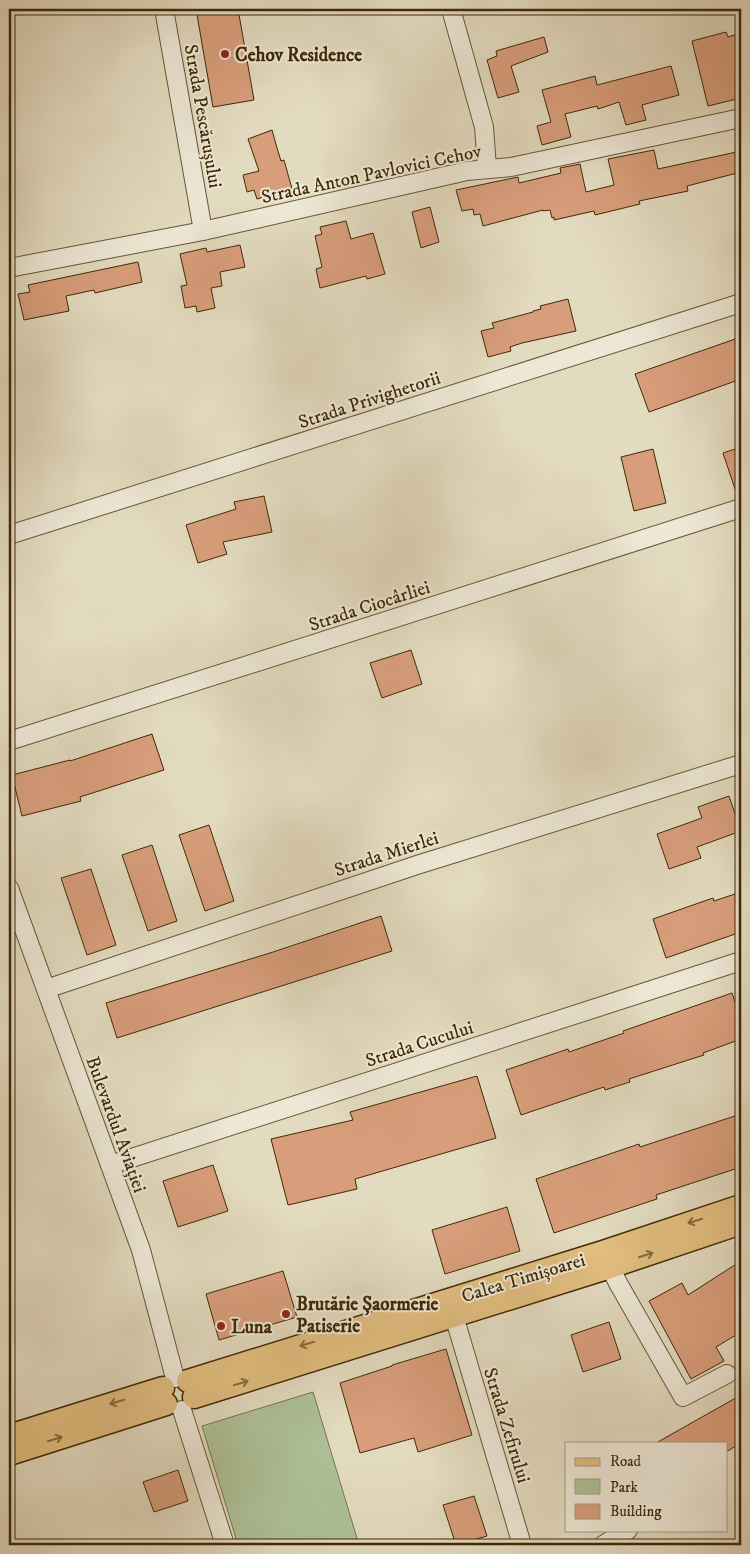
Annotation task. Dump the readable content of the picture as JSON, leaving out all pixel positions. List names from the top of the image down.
{
  "streets": {
    "main road": ["Calea Timișoarei"],
    "street": [
      "Strada Pescărușului",
      "Strada Anton Pavlovici Cehov",
      "Strada Privighetorii",
      "Strada Ciocârliei",
      "Strada Mierlei",
      "Strada Cucului",
      "Bulevardul Aviației",
      "Strada Zefirului"
    ]
  },
  "crossings": [
    ["Strada Pescărușului", "Strada Anton Pavlovici Cehov"],
    ["Strada Mierlei", "Bulevardul Aviației"],
    ["Strada Cucului", "Bulevardul Aviației"],
    ["Bulevardul Aviației", "Calea Timișoarei"],
    ["Calea Timișoarei", "Strada Zefirului"]
  ],
  "places": ["Cehov Residence", "Brutărie Șaormerie Patiserie", "Luna"],
  "legend": ["Road", "Park", "Building"]
}
